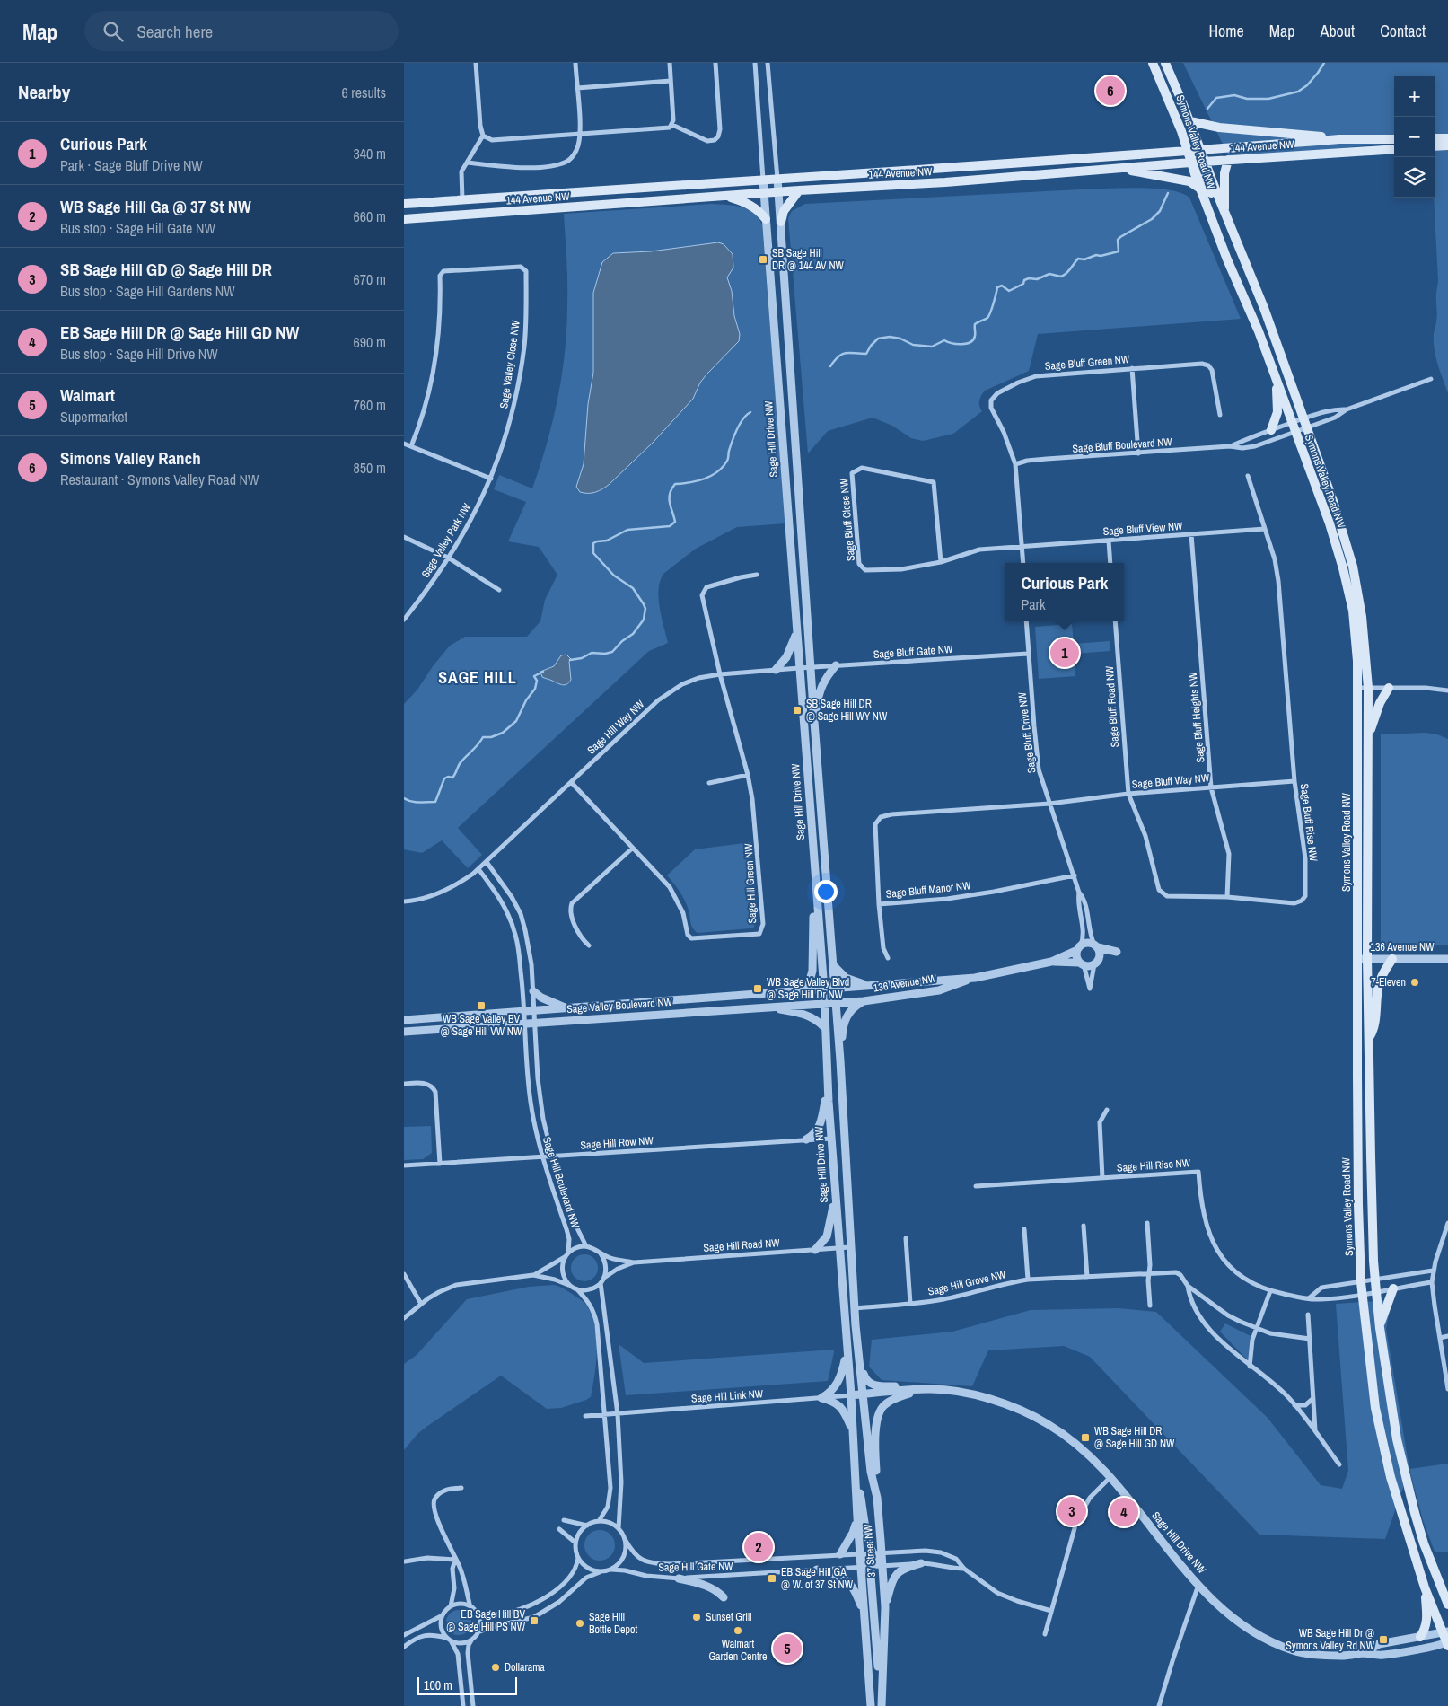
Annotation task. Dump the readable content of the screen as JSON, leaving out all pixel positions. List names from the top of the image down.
{
  "streets": {
    "main road": ["Symons Valley Road NW", "144 Avenue NW"],
    "street": [
      "Sage Bluff Green NW",
      "Sage Valley Close NW",
      "Sage Hill Drive NW",
      "Sage Bluff Boulevard NW",
      "Sage Bluff Close NW",
      "Sage Bluff View NW",
      "Sage Valley Park NW",
      "Sage Bluff Gate NW",
      "Sage Bluff Road NW",
      "Sage Bluff Heights NW",
      "Sage Hill Way NW",
      "Sage Bluff Drive NW",
      "Sage Bluff Way NW",
      "Sage Bluff Rise NW",
      "Sage Hill Green NW",
      "Sage Bluff Manor NW",
      "136 Avenue NW",
      "Sage Valley Boulevard NW",
      "Sage Hill Row NW",
      "Sage Hill Rise NW",
      "Sage Hill Boulevard NW",
      "Sage Hill Road NW",
      "Sage Hill Grove NW",
      "Sage Hill Link NW",
      "37 Street NW",
      "Sage Hill Gate NW"
    ]
  },
  "crossings": [
    ["Symons Valley Road NW", "144 Avenue NW"],
    ["Symons Valley Road NW", "Sage Hill Drive NW"],
    ["Symons Valley Road NW", "Sage Bluff Boulevard NW"],
    ["Symons Valley Road NW", "136 Avenue NW"],
    ["Symons Valley Road NW", "Sage Hill Rise NW"],
    ["144 Avenue NW", "Sage Hill Drive NW"],
    ["Sage Bluff Green NW", "Sage Bluff Boulevard NW"],
    ["Sage Valley Close NW", "Sage Valley Park NW"],
    ["Sage Hill Drive NW", "Sage Bluff Gate NW"],
    ["Sage Hill Drive NW", "Sage Hill Way NW"],
    ["Sage Hill Drive NW", "136 Avenue NW"],
    ["Sage Hill Drive NW", "Sage Valley Boulevard NW"],
    ["Sage Hill Drive NW", "Sage Hill Row NW"],
    ["Sage Hill Drive NW", "Sage Hill Road NW"],
    ["Sage Hill Drive NW", "Sage Hill Grove NW"],
    ["Sage Hill Drive NW", "Sage Hill Link NW"],
    ["Sage Hill Drive NW", "37 Street NW"],
    ["Sage Bluff Close NW", "Sage Bluff View NW"],
    ["Sage Bluff View NW", "Sage Bluff Heights NW"],
    ["Sage Bluff View NW", "Sage Bluff Rise NW"],
    ["Sage Bluff Gate NW", "Sage Hill Way NW"],
    ["Sage Bluff Gate NW", "Sage Bluff Drive NW"],
    ["Sage Bluff Road NW", "Sage Bluff Way NW"],
    ["Sage Bluff Road NW", "Sage Bluff Rise NW"],
    ["Sage Bluff Heights NW", "Sage Bluff Way NW"],
    ["Sage Bluff Heights NW", "Sage Bluff Rise NW"],
    ["Sage Hill Way NW", "Sage Hill Green NW"],
    ["Sage Hill Way NW", "Sage Hill Boulevard NW"],
    ["Sage Bluff Drive NW", "Sage Bluff Way NW"],
    ["Sage Bluff Drive NW", "Sage Bluff Manor NW"],
    ["Sage Bluff Drive NW", "136 Avenue NW"],
    ["Sage Bluff Way NW", "Sage Bluff Rise NW"],
    ["Sage Bluff Way NW", "Sage Bluff Manor NW"],
    ["136 Avenue NW", "Sage Valley Boulevard NW"],
    ["Sage Valley Boulevard NW", "Sage Hill Boulevard NW"],
    ["Sage Hill Row NW", "Sage Hill Boulevard NW"],
    ["Sage Hill Boulevard NW", "Sage Hill Road NW"],
    ["Sage Hill Link NW", "37 Street NW"],
    ["37 Street NW", "Sage Hill Gate NW"]
  ],
  "districts": ["SAGE HILL"],
  "places": {
    "transit": [
      "SB Sage Hill DR @ 144 AV NW",
      "SB Sage Hill DR @ Sage Hill WY NW",
      "WB Sage Valley Blvd @ Sage Hill Dr NW",
      "WB Sage Valley BV @ Sage Hill VW NW",
      "WB Sage Hill DR @ Sage Hill GD NW",
      "EB Sage Hill GA @ W. of 37 St NW",
      "EB Sage Hill BV @ Sage Hill PS NW",
      "WB Sage Hill Dr @ Symons Valley Rd NW"
    ],
    "other": [
      "7-Eleven",
      "Sunset Grill",
      "Sage Hill Bottle Depot",
      "Walmart Garden Centre",
      "Dollarama"
    ]
  },
  "scale_bar": "100 m",
  "page": {
    "header": "Map",
    "search": "Search here",
    "nav": [
      "Home",
      "Map",
      "About",
      "Contact"
    ],
    "heading": ["Nearby", "6 results"],
    "pins": [
      "6",
      "1",
      "3",
      "4",
      "2",
      "5"
    ],
    "map_buttons": ["+", "−"],
    "list": [
      {
        "mark": "1",
        "name": "Curious Park",
        "note": "Park · Sage Bluff Drive NW",
        "value": "340 m"
      },
      {
        "mark": "2",
        "name": "WB Sage Hill Ga @ 37 St NW",
        "note": "Bus stop · Sage Hill Gate NW",
        "value": "660 m"
      },
      {
        "mark": "3",
        "name": "SB Sage Hill GD @ Sage Hill DR",
        "note": "Bus stop · Sage Hill Gardens NW",
        "value": "670 m"
      },
      {
        "mark": "4",
        "name": "EB Sage Hill DR @ Sage Hill GD NW",
        "note": "Bus stop · Sage Hill Drive NW",
        "value": "690 m"
      },
      {
        "mark": "5",
        "name": "Walmart",
        "note": "Supermarket",
        "value": "760 m"
      },
      {
        "mark": "6",
        "name": "Simons Valley Ranch",
        "note": "Restaurant · Symons Valley Road NW",
        "value": "850 m"
      }
    ],
    "popup": ["Curious Park", "Park"],
    "scale": "100 m"
  }
}
